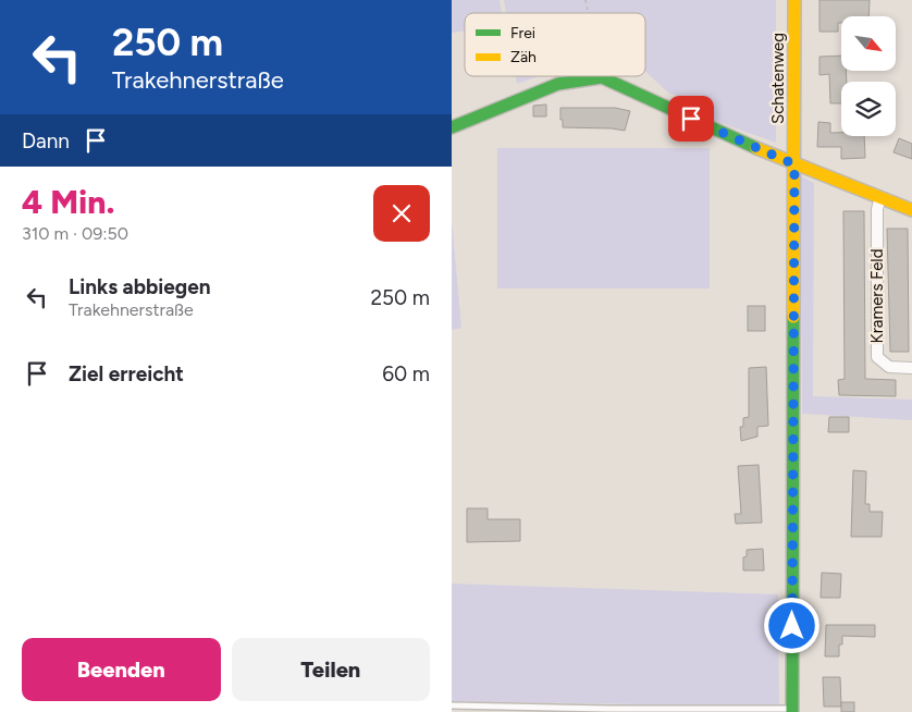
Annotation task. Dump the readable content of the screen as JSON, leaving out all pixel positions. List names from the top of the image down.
{
  "streets": {
    "street": ["Schatenweg", "Kramers Feld"]
  },
  "legend": ["Frei", "Zäh"],
  "north": "bottom right",
  "page": {
    "turn": ["250 m", "Trakehnerstraße"],
    "then": "Dann",
    "heading": ["4 Min.", "310 m · 09:50"],
    "list": [
      {
        "name": "Links abbiegen",
        "note": "Trakehnerstraße",
        "value": "250 m"
      },
      {
        "name": "Ziel erreicht",
        "value": "60 m"
      }
    ],
    "buttons": ["Beenden", "Teilen"]
  }
}
